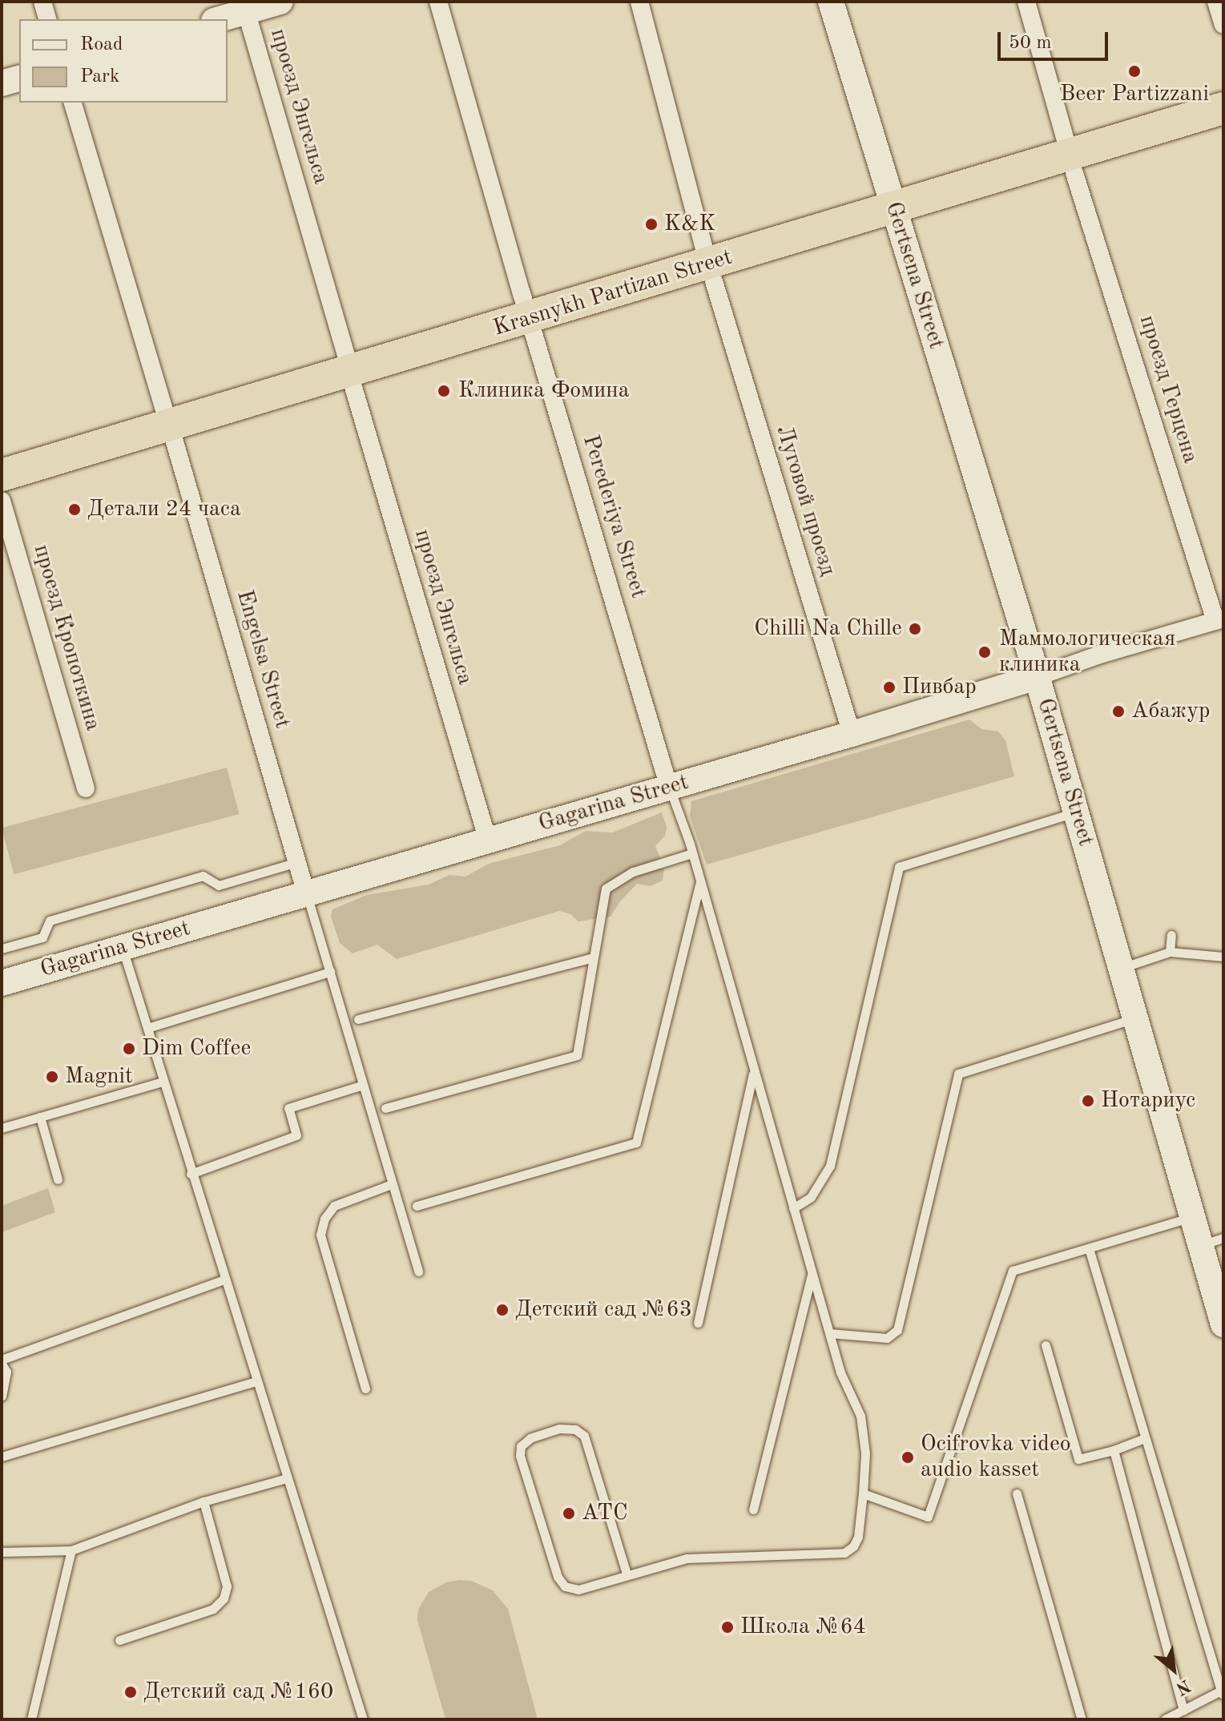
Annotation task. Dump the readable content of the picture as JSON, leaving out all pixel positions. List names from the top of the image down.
{
  "streets": {
    "highway": ["Krasnykh Partizan Street"],
    "street": [
      "проезд Энгельса",
      "Gertsena Street",
      "проезд Герцена",
      "Луговой проезд",
      "Perederiya Street",
      "проезд Кропоткина",
      "Engelsa Street",
      "Gagarina Street"
    ]
  },
  "crossings": [
    ["проезд Энгельса", "Krasnykh Partizan Street"],
    ["проезд Энгельса", "Gagarina Street"],
    ["Gertsena Street", "Krasnykh Partizan Street"],
    ["Gertsena Street", "Gagarina Street"],
    ["Krasnykh Partizan Street", "проезд Герцена"],
    ["Krasnykh Partizan Street", "Луговой проезд"],
    ["Krasnykh Partizan Street", "Perederiya Street"],
    ["Krasnykh Partizan Street", "Engelsa Street"],
    ["проезд Герцена", "Gagarina Street"],
    ["Луговой проезд", "Gagarina Street"],
    ["Perederiya Street", "Gagarina Street"],
    ["Engelsa Street", "Gagarina Street"]
  ],
  "places": [
    "Beer Partizzani",
    "K&K",
    "Клиника Фомина",
    "Детали 24 часа",
    "Chilli Na Chille",
    "Маммологическая клиника",
    "Пивбар",
    "Абажур",
    "Dim Coffee",
    "Magnit",
    "Нотариус",
    "Детский сад №63",
    "Ocifrovka video audio kasset",
    "АТС",
    "Школа №64",
    "Детский сад №160"
  ],
  "legend": ["Road", "Park"],
  "scale_bar": "50 m",
  "north": "bottom right"
}
